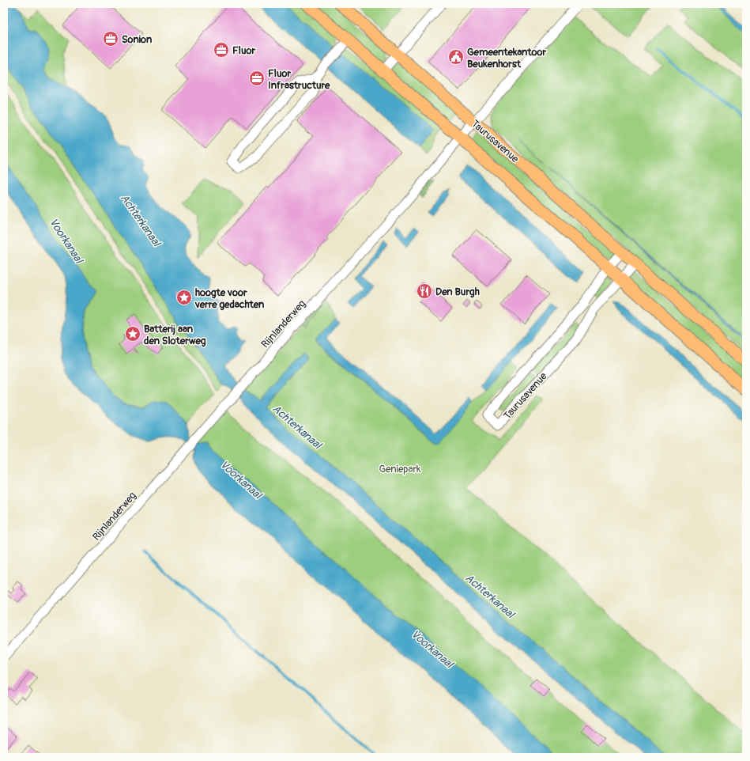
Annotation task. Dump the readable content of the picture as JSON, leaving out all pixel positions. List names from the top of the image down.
{
  "streets": {
    "main road": ["Taurusavenue"],
    "street": ["Rijnlanderweg"]
  },
  "crossings": [
    ["Taurusavenue", "Rijnlanderweg"]
  ],
  "water": ["Achterkanaal", "Voorkanaal"],
  "parks": ["Geniepark"],
  "places": {
    "office": ["Sonion", "Fluor", "Fluor Infrastructure"],
    "public building": ["Gemeentekantoor Beukenhorst"],
    "restaurant": ["Den Burgh"],
    "place": ["hoogte voor verre gedachten", "Batterij aan den Sloterweg"]
  }
}
